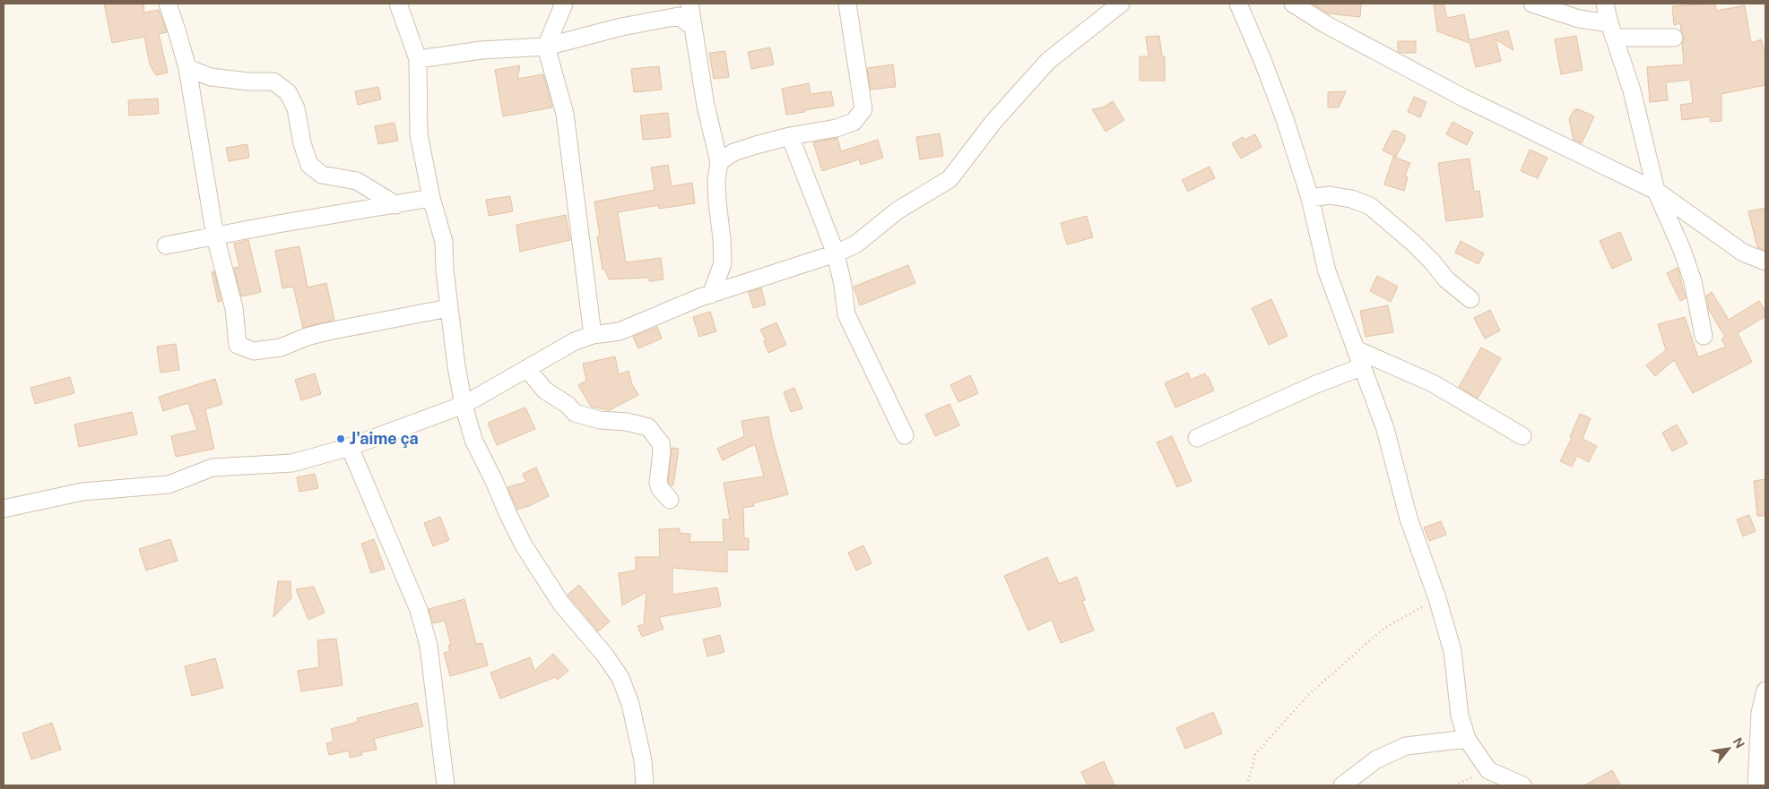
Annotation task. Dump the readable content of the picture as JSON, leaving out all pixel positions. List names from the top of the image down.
{
  "places": ["J'aime ça"],
  "north": "top right"
}
